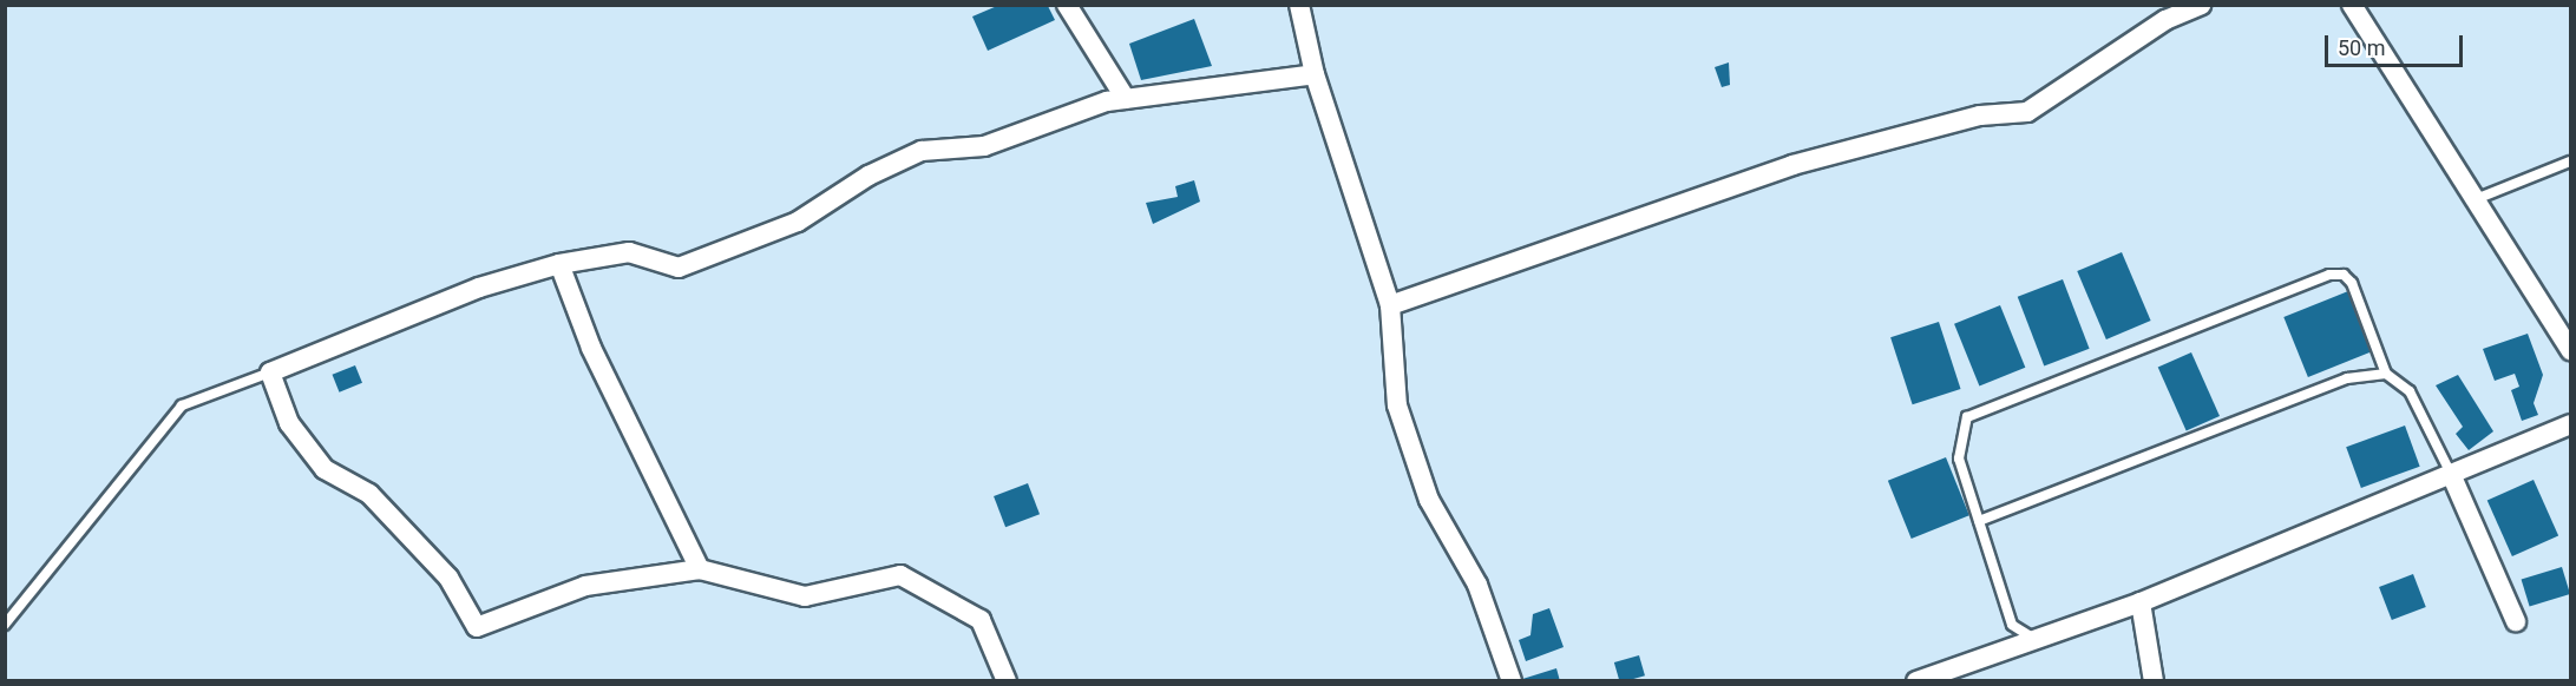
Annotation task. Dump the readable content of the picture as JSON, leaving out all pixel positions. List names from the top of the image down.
{
  "scale_bar": "50 m"
}
